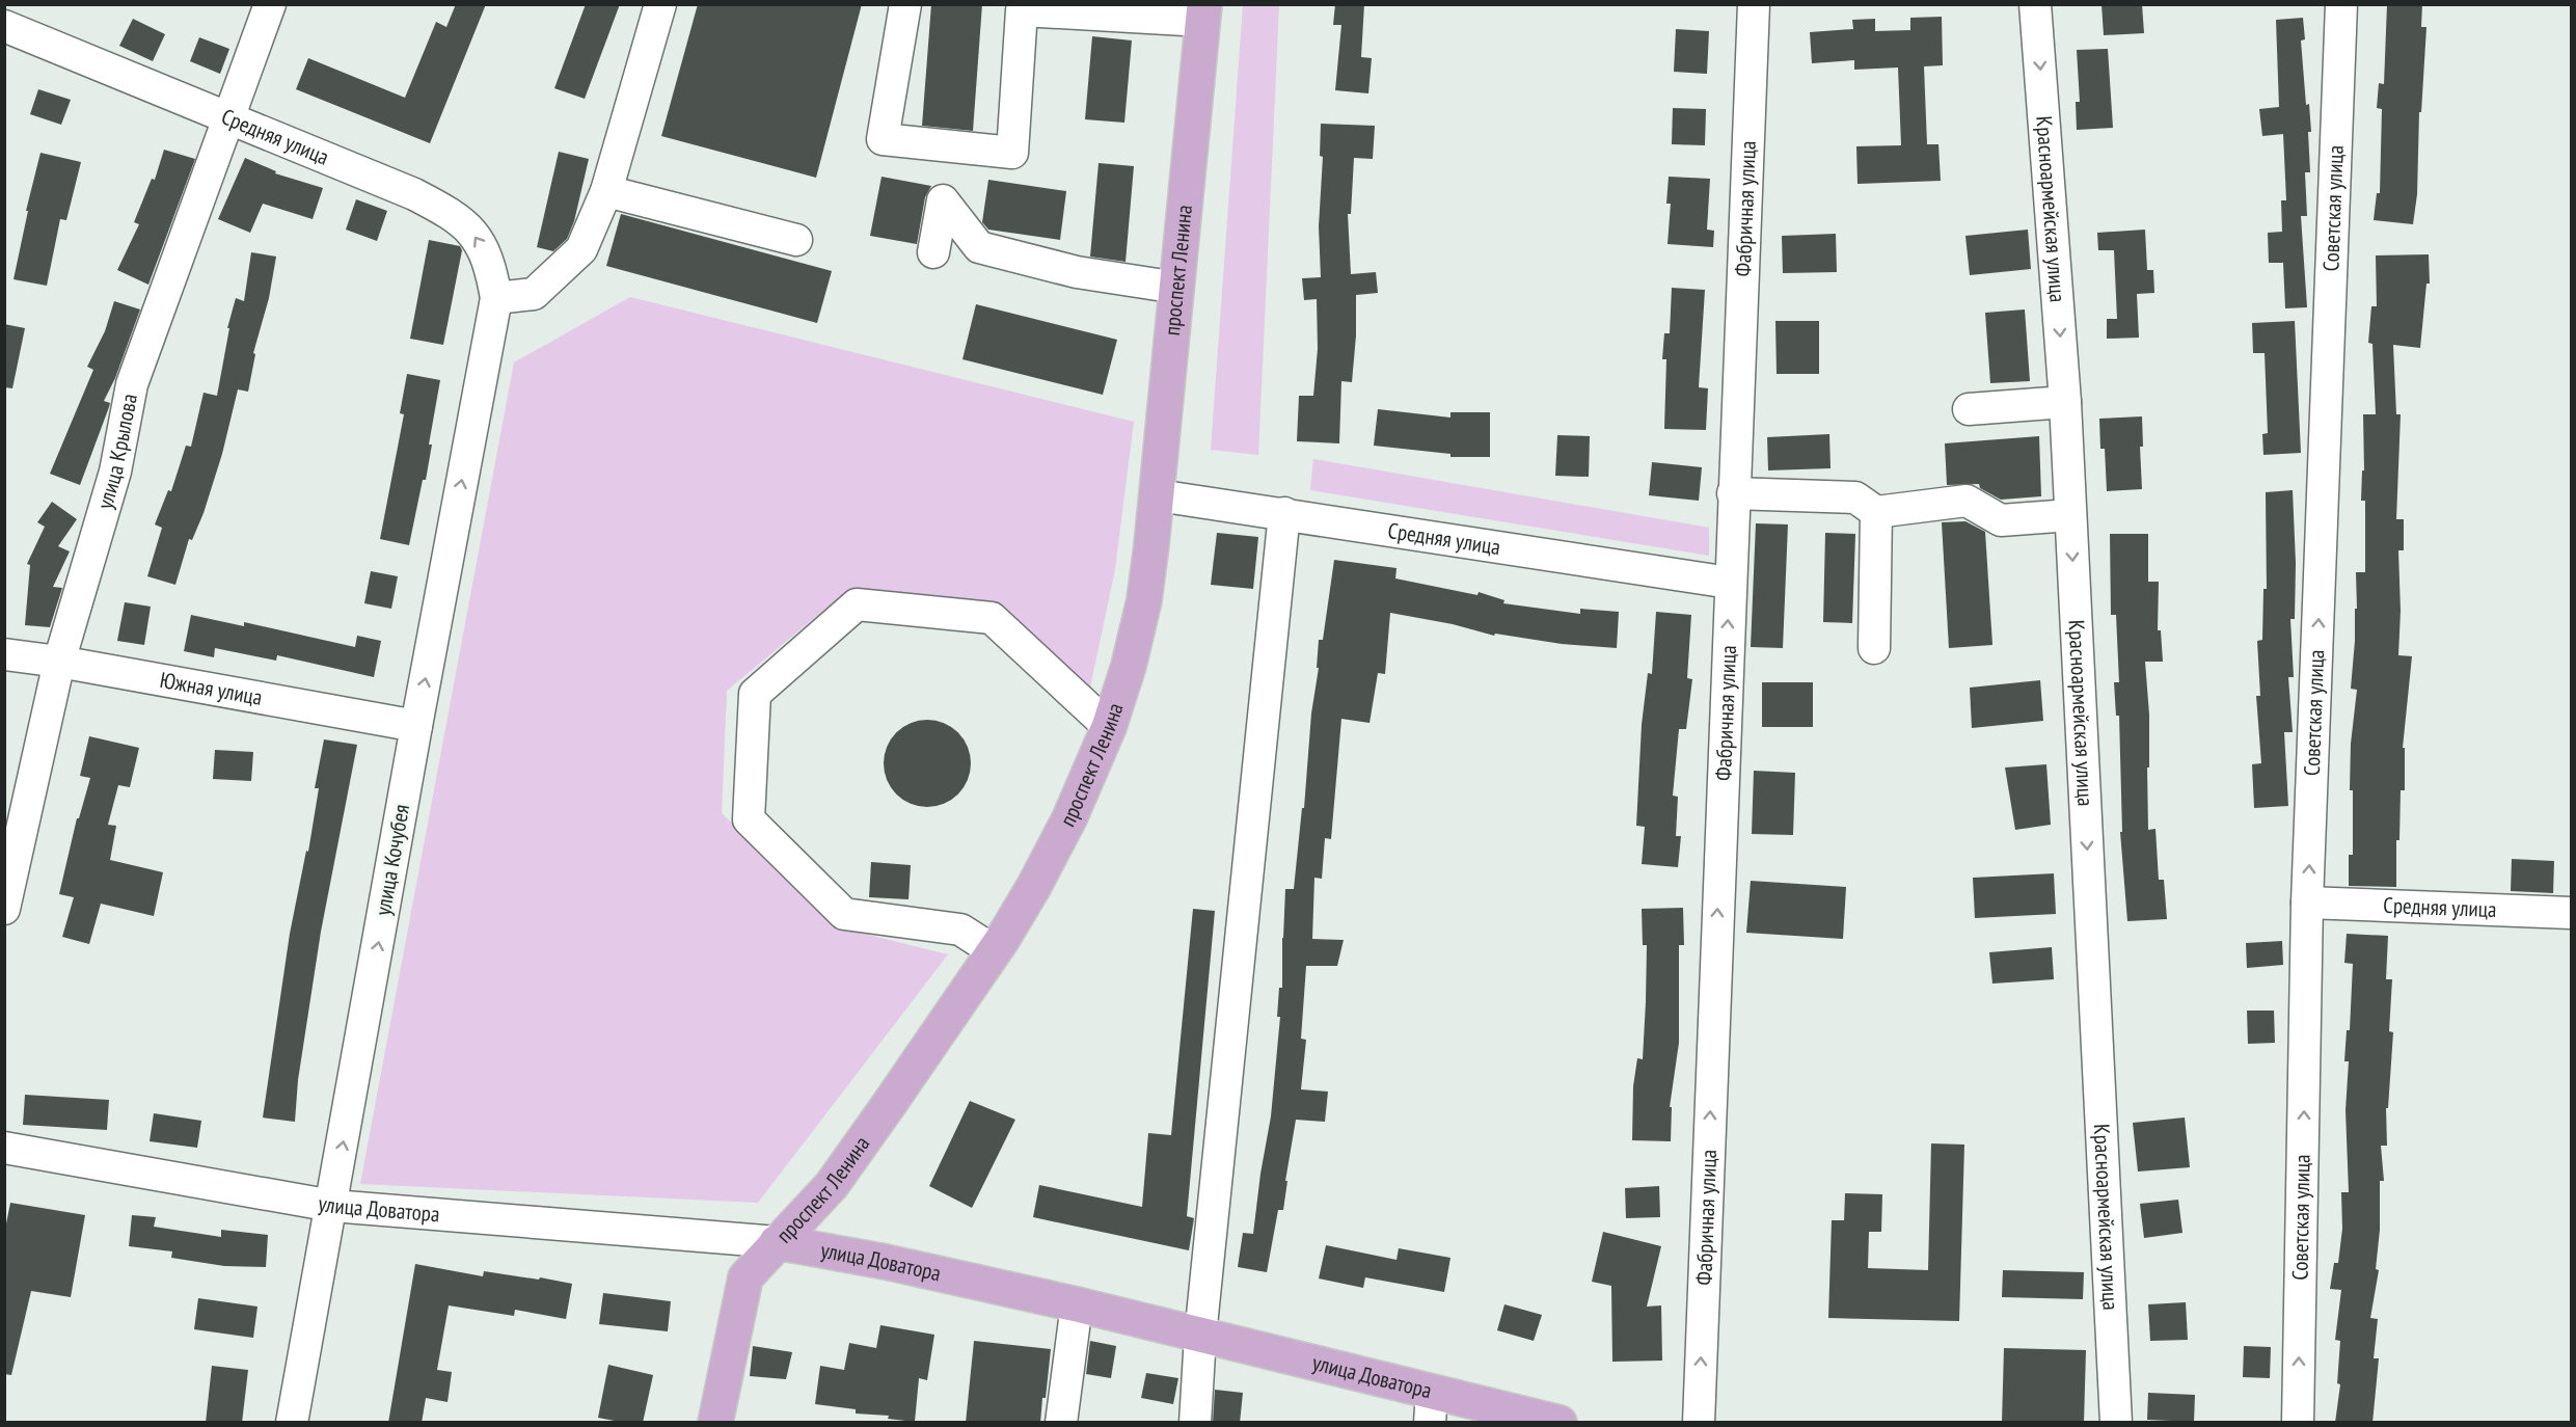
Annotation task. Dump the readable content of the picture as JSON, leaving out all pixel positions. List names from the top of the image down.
{
  "streets": {
    "main road": ["проспект Ленина", "улица Доватора"],
    "street": [
      "Средняя улица",
      "Фабричная улица",
      "Советская улица",
      "Красноармейская улица",
      "улица Крылова",
      "Южная улица",
      "улица Кочубея"
    ]
  },
  "crossings": [
    ["Средняя улица", "Фабричная улица"],
    ["Средняя улица", "Советская улица"],
    ["Средняя улица", "проспект Ленина"],
    ["Средняя улица", "улица Крылова"],
    ["Средняя улица", "улица Кочубея"],
    ["проспект Ленина", "улица Доватора"],
    ["улица Крылова", "Южная улица"],
    ["Южная улица", "улица Кочубея"],
    ["улица Кочубея", "улица Доватора"]
  ],
  "one_way": [
    "Фабричная улица",
    "Советская улица",
    "Красноармейская улица",
    "улица Кочубея"
  ]
}
